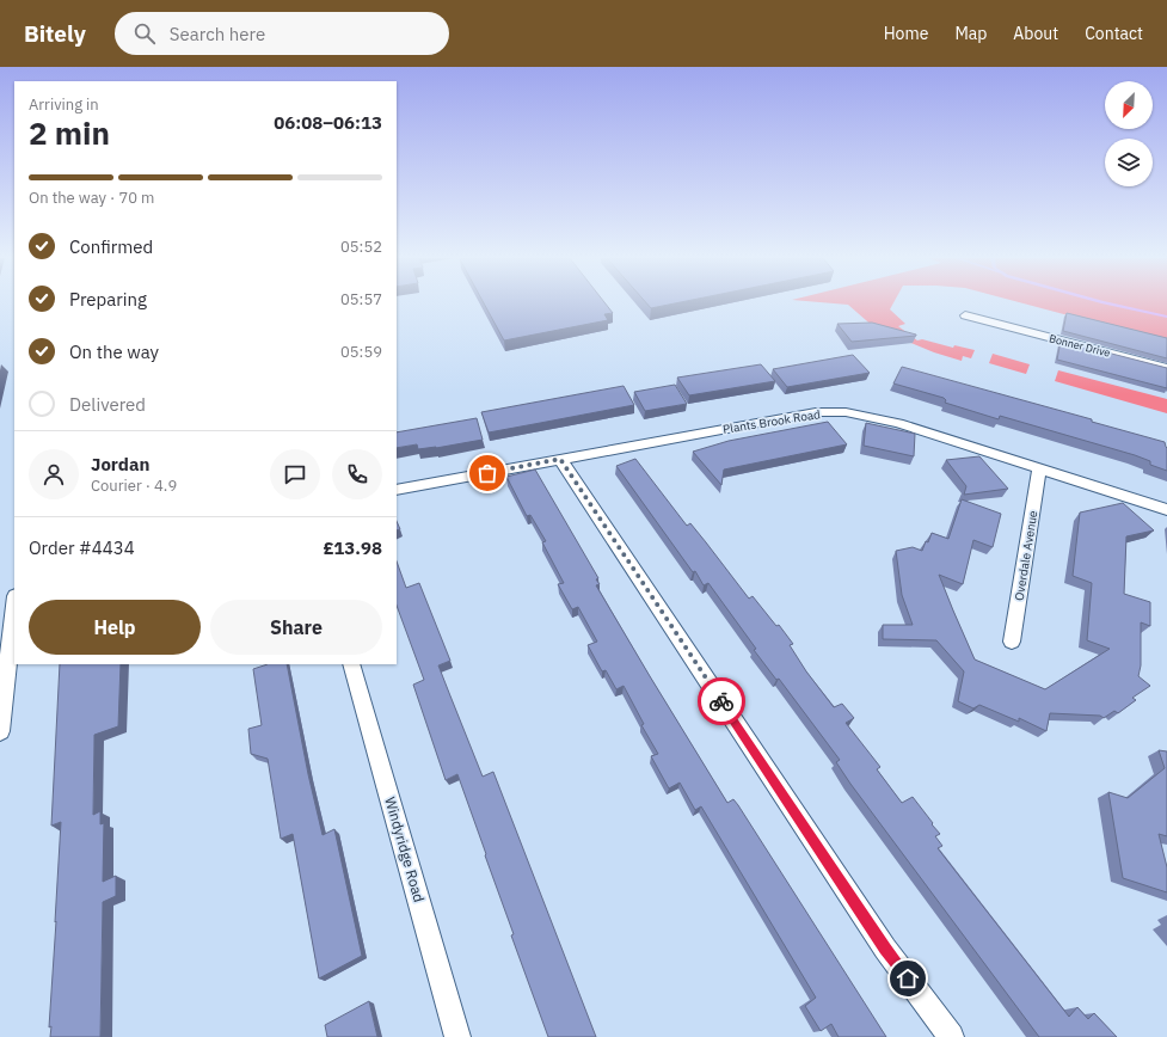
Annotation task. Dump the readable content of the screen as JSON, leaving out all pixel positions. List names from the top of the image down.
{
  "streets": {
    "street": [
      "Bonner Drive",
      "Plants Brook Road",
      "Overdale Avenue",
      "Windyridge Road"
    ]
  },
  "crossings": [
    ["Plants Brook Road", "Overdale Avenue"]
  ],
  "north": "bottom left",
  "page": {
    "header": "Bitely",
    "search": "Search here",
    "nav": [
      "Home",
      "Map",
      "About",
      "Contact"
    ],
    "heading": ["2 min", "Arriving in", "06:08–06:13"],
    "panel": [
      "Jordan",
      "Courier · 4.9",
      "Order #4434",
      "£13.98"
    ],
    "bar": "On the way · 70 m",
    "list": [
      ["Confirmed", "05:52"],
      ["Preparing", "05:57"],
      ["On the way", "05:59"],
      "Delivered"
    ],
    "buttons": ["Help", "Share"]
  }
}
